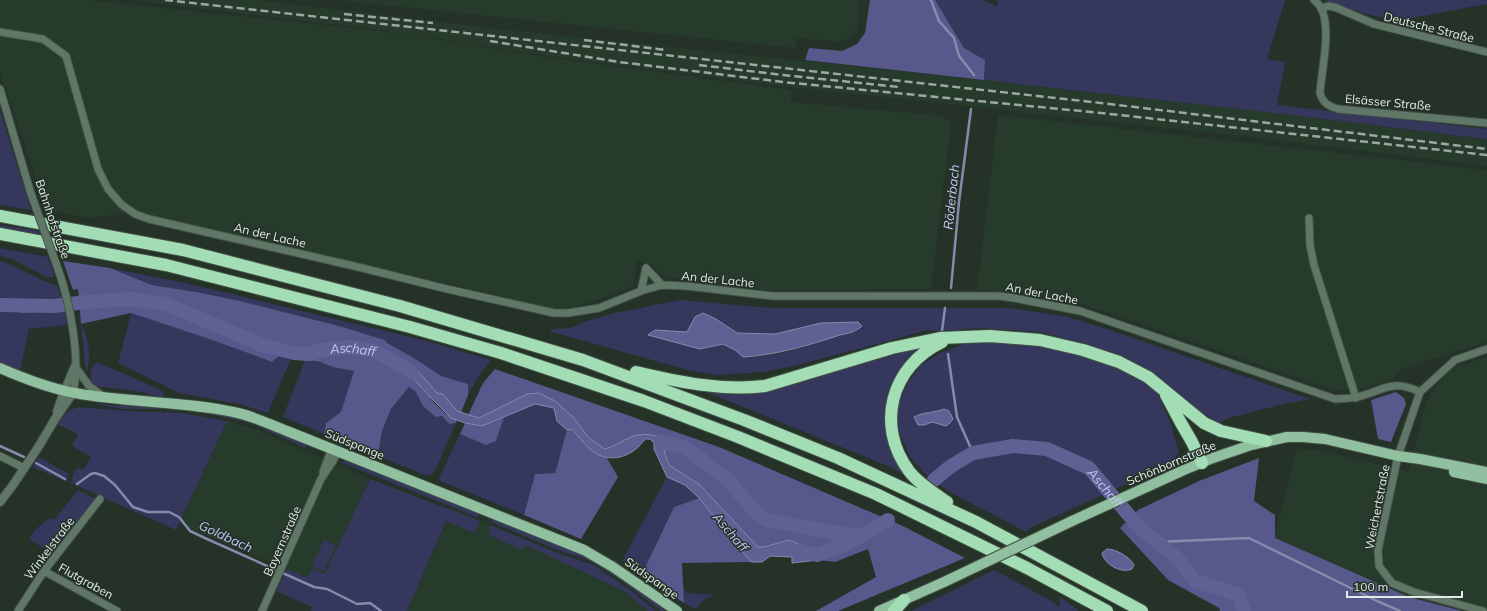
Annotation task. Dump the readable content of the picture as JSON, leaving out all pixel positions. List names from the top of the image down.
{
  "streets": {
    "main road": ["Südspange", "Schönbornstraße"],
    "street": [
      "Deutsche Straße",
      "Elsässer Straße",
      "Bahnhofstraße",
      "An der Lache",
      "Weichertstraße",
      "Bayernstraße",
      "Winkelstraße",
      "Flutgraben"
    ]
  },
  "crossings": [
    ["Deutsche Straße", "Elsässer Straße"],
    ["Bahnhofstraße", "Südspange"],
    ["An der Lache", "Weichertstraße"],
    ["Südspange", "Bayernstraße"],
    ["Schönbornstraße", "Weichertstraße"],
    ["Winkelstraße", "Flutgraben"]
  ],
  "water": ["Röderbach", "Aschaff", "Goldbach"],
  "scale_bar": "100 m"
}
